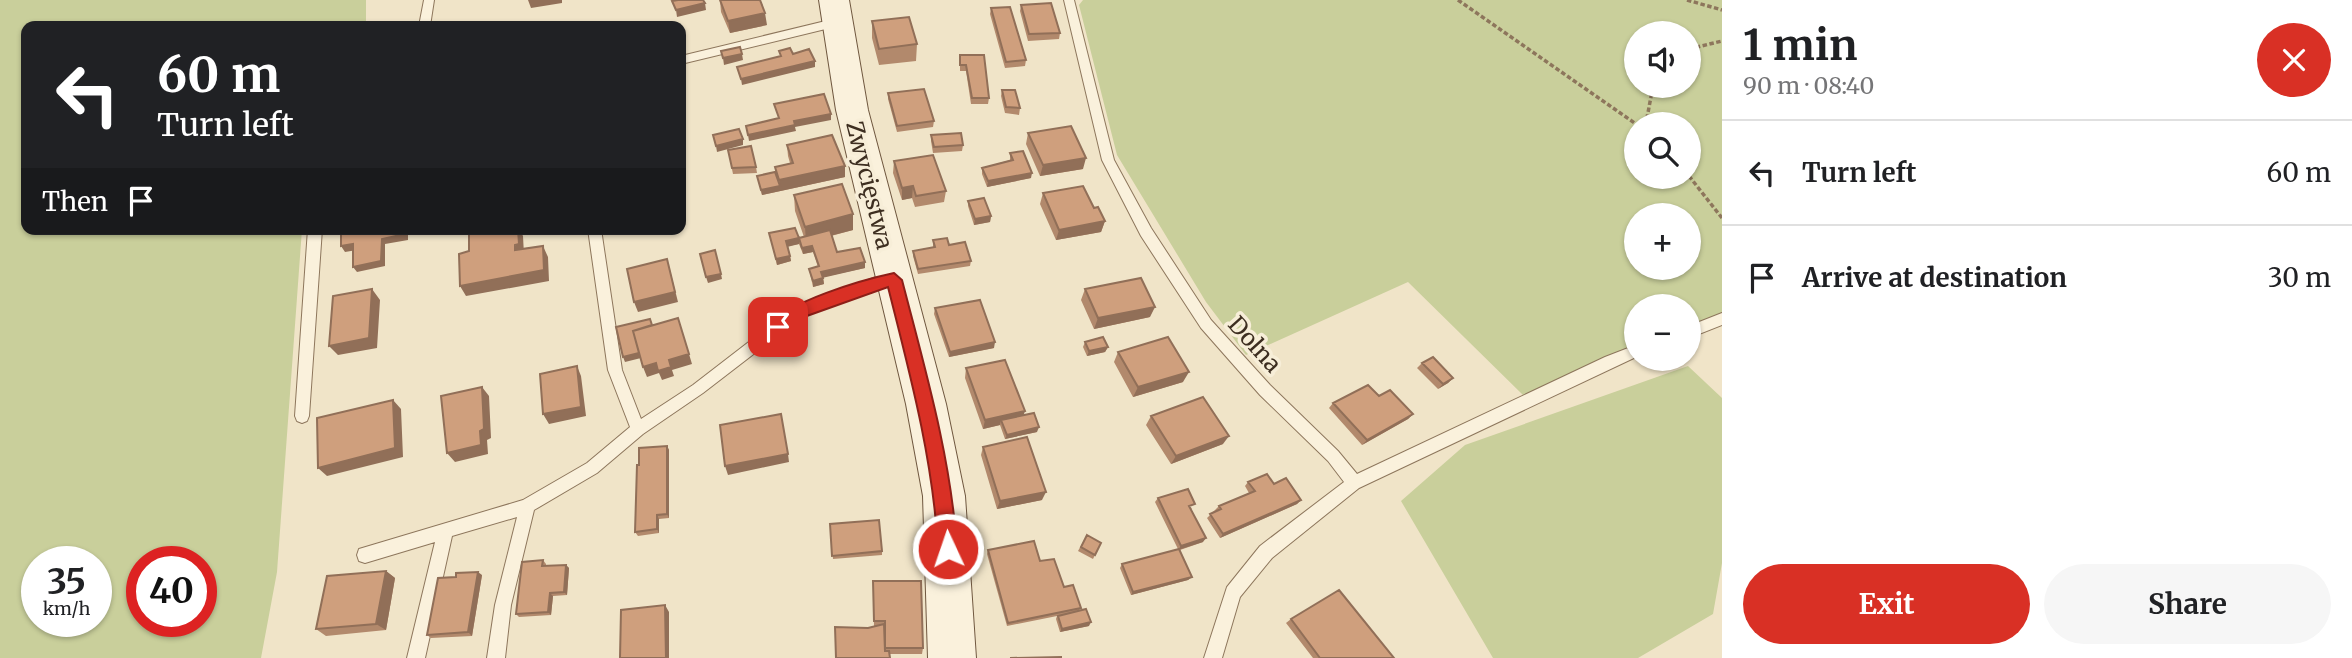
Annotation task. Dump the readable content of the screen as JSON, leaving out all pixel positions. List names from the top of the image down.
{
  "streets": {
    "street": ["Zwycięstwa"],
    "lane": ["Dolna"]
  },
  "page": {
    "heading": ["1 min", "90 m · 08:40"],
    "map_buttons": ["+", "−"],
    "turn": ["60 m", "Turn left"],
    "list": [
      {
        "name": "Turn left",
        "value": "60 m"
      },
      {
        "name": "Arrive at destination",
        "value": "30 m"
      }
    ],
    "then": "Then",
    "speed": "35 km/h",
    "limit": "40",
    "buttons": ["Exit", "Share"]
  }
}
